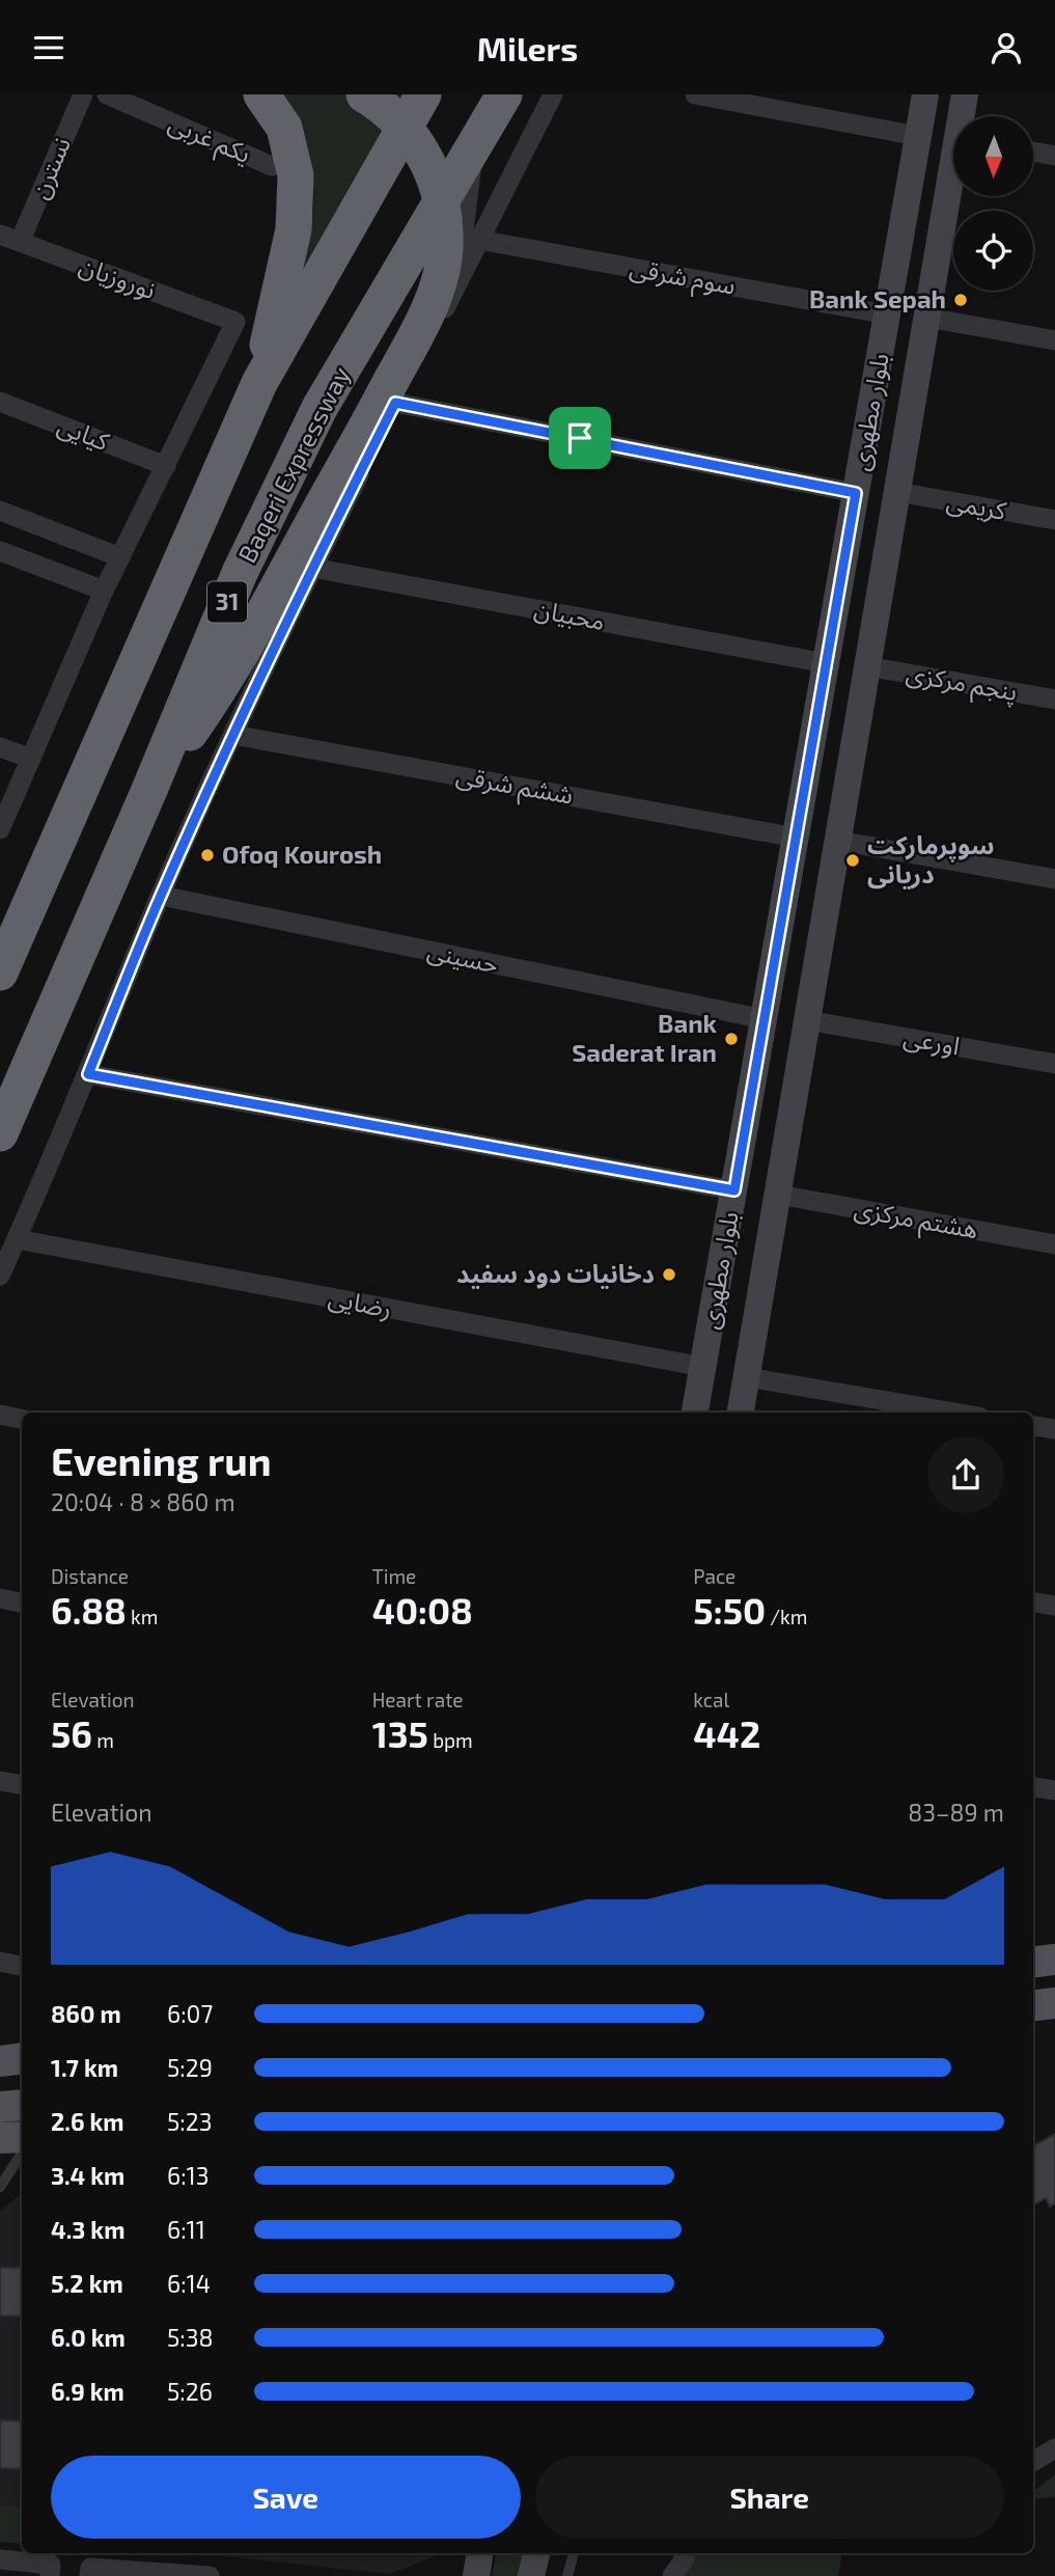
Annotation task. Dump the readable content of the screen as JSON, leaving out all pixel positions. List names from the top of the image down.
{
  "streets": {
    "highway": ["Baqeri Expressway", "31"],
    "main road": ["بلوار مطهری"],
    "street": [
      "یکم غربی",
      "نسترن",
      "سوم شرقی",
      "نوروزیان",
      "کیایی",
      "کریمی",
      "محبیان",
      "پنجم مرکزی",
      "ششم شرقی",
      "حسینی",
      "اورعی",
      "هشتم مرکزی",
      "رضایی"
    ]
  },
  "crossings": [
    ["نسترن", "نوروزیان"],
    ["سوم شرقی", "بلوار مطهری"],
    ["نوروزیان", "کیایی"],
    ["بلوار مطهری", "کریمی"],
    ["بلوار مطهری", "محبیان"],
    ["بلوار مطهری", "پنجم مرکزی"],
    ["بلوار مطهری", "ششم شرقی"],
    ["بلوار مطهری", "حسینی"],
    ["بلوار مطهری", "اورعی"],
    ["بلوار مطهری", "هشتم مرکزی"],
    ["بلوار مطهری", "رضایی"]
  ],
  "places": [
    "Bank Sepah",
    "Ofoq Kourosh",
    "سوپرمارکت دریانی",
    "Bank Saderat Iran",
    "دخانیات دود سفید"
  ],
  "north": "bottom",
  "page": {
    "header": "Milers",
    "heading": ["Evening run", "20:04 · 8 × 860 m"],
    "stats": [
      ["Distance", "6.88 km"],
      ["Time", "40:08"],
      ["Pace", "5:50 /km"],
      ["Elevation", "56 m"],
      ["Heart rate", "135 bpm"],
      ["kcal", "442"]
    ],
    "chart": ["Elevation", "83–89 m"],
    "list": [
      {
        "name": "860 m",
        "note": "6:07"
      },
      {
        "name": "1.7 km",
        "note": "5:29"
      },
      {
        "name": "2.6 km",
        "note": "5:23"
      },
      {
        "name": "3.4 km",
        "note": "6:13"
      },
      {
        "name": "4.3 km",
        "note": "6:11"
      },
      {
        "name": "5.2 km",
        "note": "6:14"
      },
      {
        "name": "6.0 km",
        "note": "5:38"
      },
      {
        "name": "6.9 km",
        "note": "5:26"
      }
    ],
    "buttons": ["Save", "Share"]
  }
}
